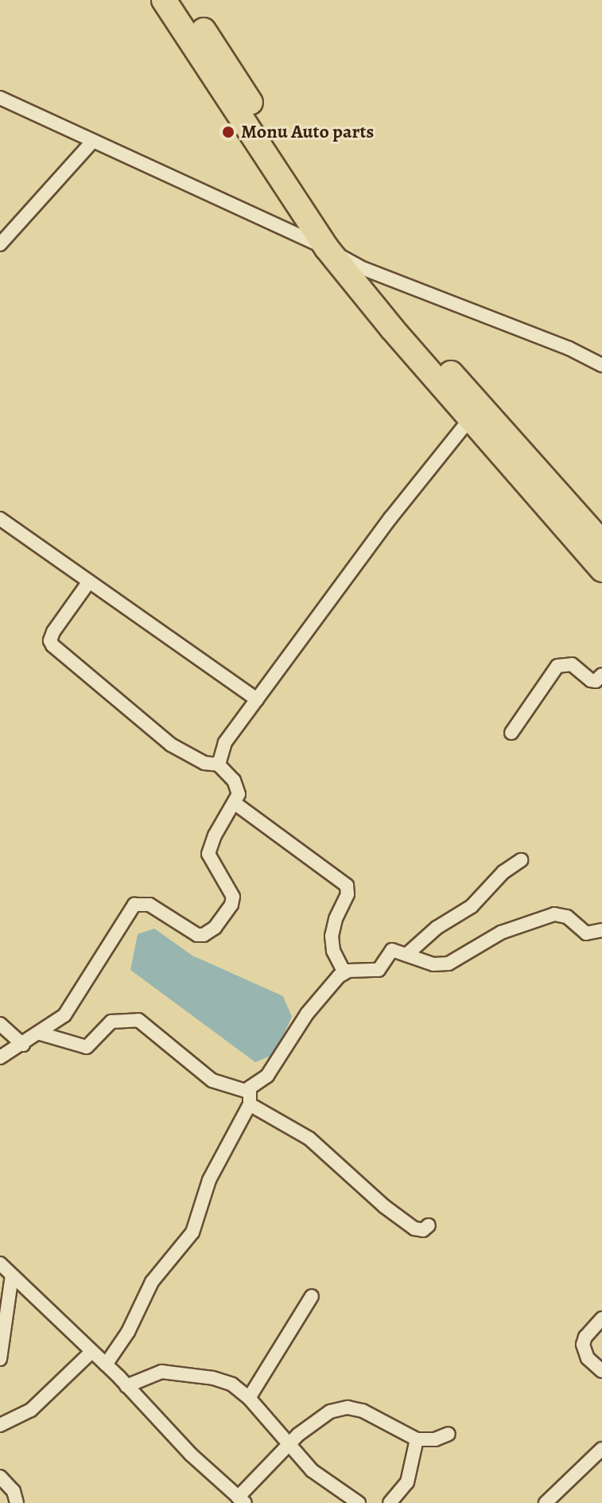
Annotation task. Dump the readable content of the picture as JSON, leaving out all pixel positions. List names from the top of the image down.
{
  "places": ["Monu Auto parts"]
}
